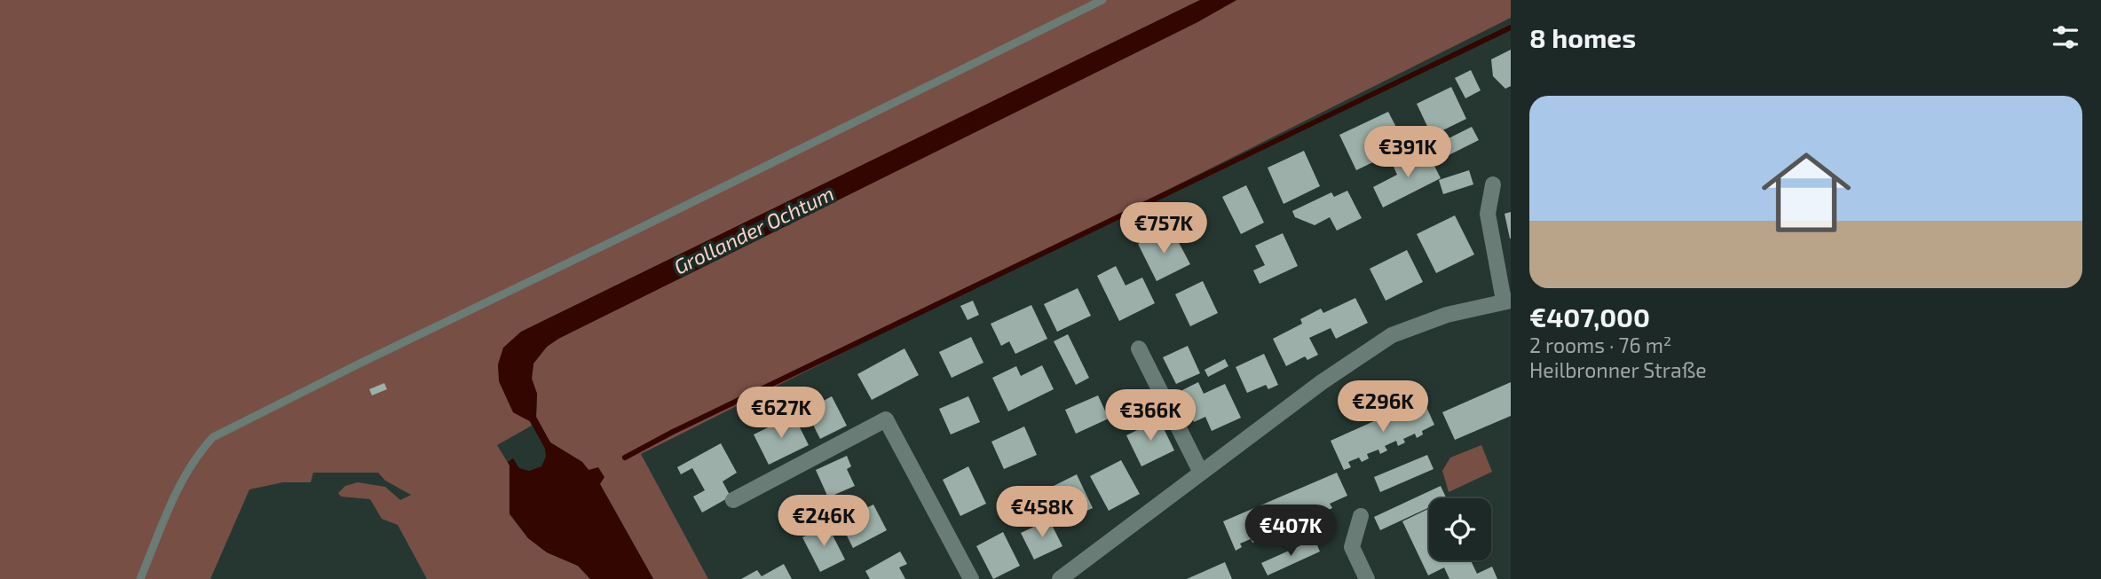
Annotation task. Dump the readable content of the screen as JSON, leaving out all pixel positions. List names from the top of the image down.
{
  "water": ["Grollander Ochtum"],
  "page": {
    "heading": "8 homes",
    "list": [
      {
        "name": "€407,000",
        "note": "2 rooms · 76 m² · Heilbronner Straße"
      }
    ],
    "price": [
      "€391K",
      "€757K",
      "€296K",
      "€627K",
      "€366K",
      "€458K",
      "€246K",
      "€407K"
    ]
  }
}
